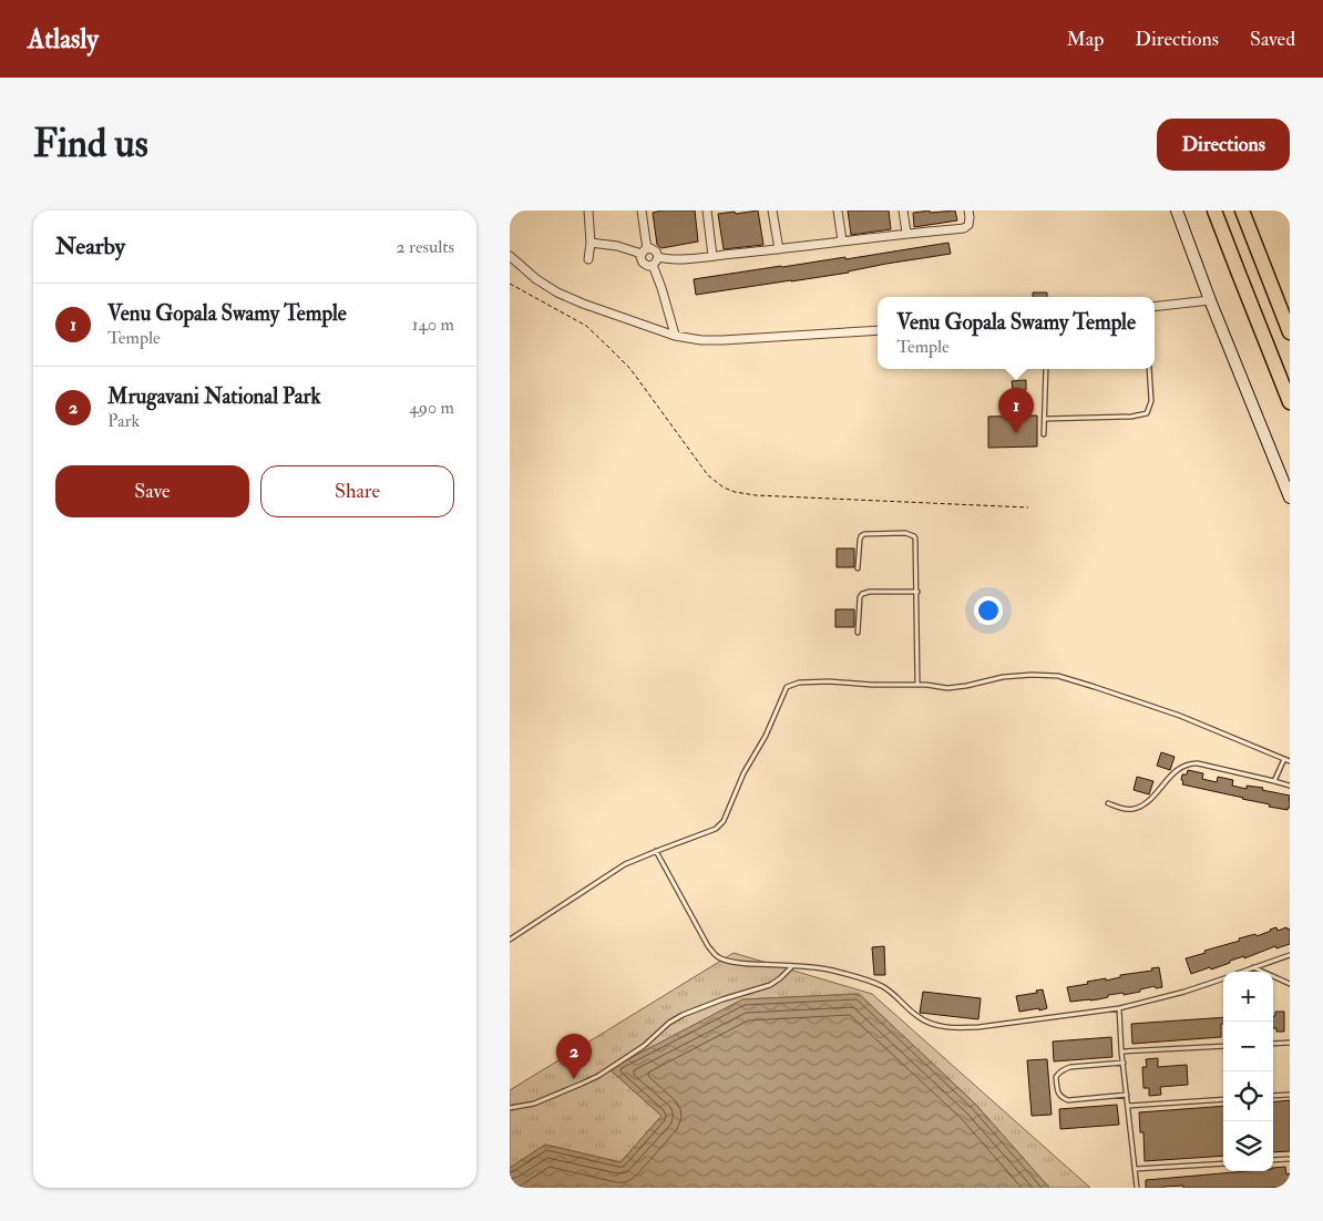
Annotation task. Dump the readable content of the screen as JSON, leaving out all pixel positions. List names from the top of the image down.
{
  "page": {
    "header": "Atlasly",
    "nav": ["Map", "Directions", "Saved"],
    "buttons": [
      "Directions",
      ["Save", "Share"]
    ],
    "title": "Find us",
    "heading": ["Nearby", "2 results"],
    "list": [
      {
        "mark": "1",
        "name": "Venu Gopala Swamy Temple",
        "note": "Temple",
        "value": "140 m"
      },
      {
        "mark": "2",
        "name": "Mrugavani National Park",
        "note": "Park",
        "value": "490 m"
      }
    ],
    "popup": ["Venu Gopala Swamy Temple", "Temple"],
    "pins": ["1", "2"],
    "map_buttons": ["+", "−"]
  }
}
